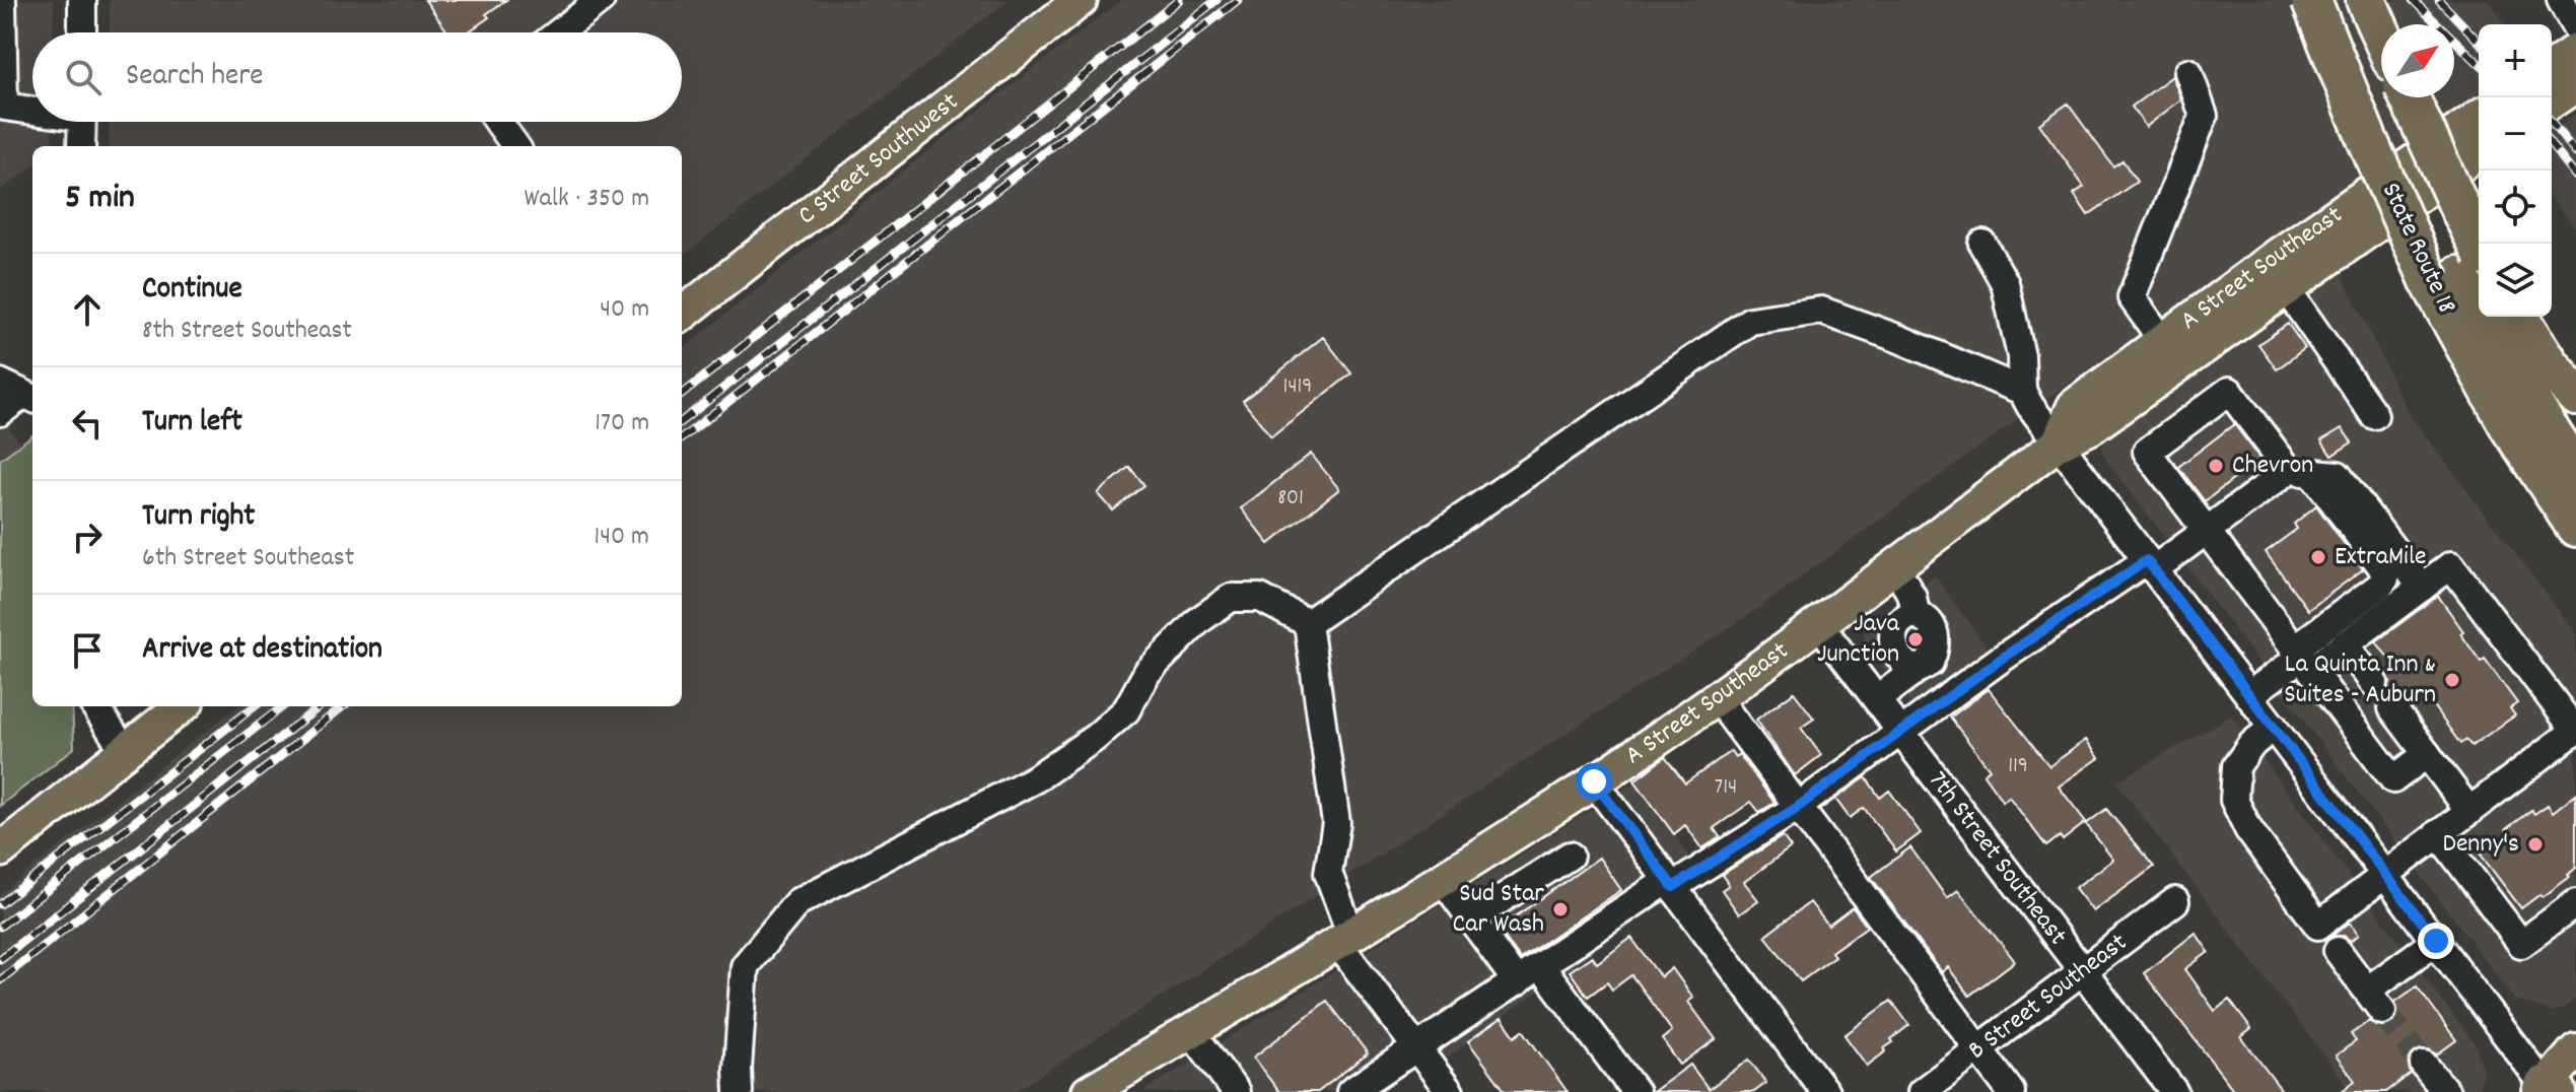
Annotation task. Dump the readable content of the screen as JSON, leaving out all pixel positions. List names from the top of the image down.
{
  "streets": {
    "highway": ["State Route 18"],
    "main road": ["C Street Southwest", "A Street Southeast"],
    "street": ["7th Street Southeast", "B Street Southeast"]
  },
  "crossings": [
    ["A Street Southeast", "7th Street Southeast"],
    ["7th Street Southeast", "B Street Southeast"]
  ],
  "places": [
    "Chevron",
    "ExtraMile",
    "Java Junction",
    "La Quinta Inn & Suites - Auburn",
    "Denny's",
    "Sud Star Car Wash"
  ],
  "house_numbers": [
    "1419",
    "801",
    "119",
    "714"
  ],
  "north": "top right",
  "page": {
    "map_buttons": ["+", "−"],
    "search": "Search here",
    "heading": ["5 min", "Walk · 350 m"],
    "list": [
      ["Continue", "8th Street Southeast", "40 m"],
      ["Turn left", "170 m"],
      ["Turn right", "6th Street Southeast", "140 m"],
      "Arrive at destination"
    ]
  }
}
